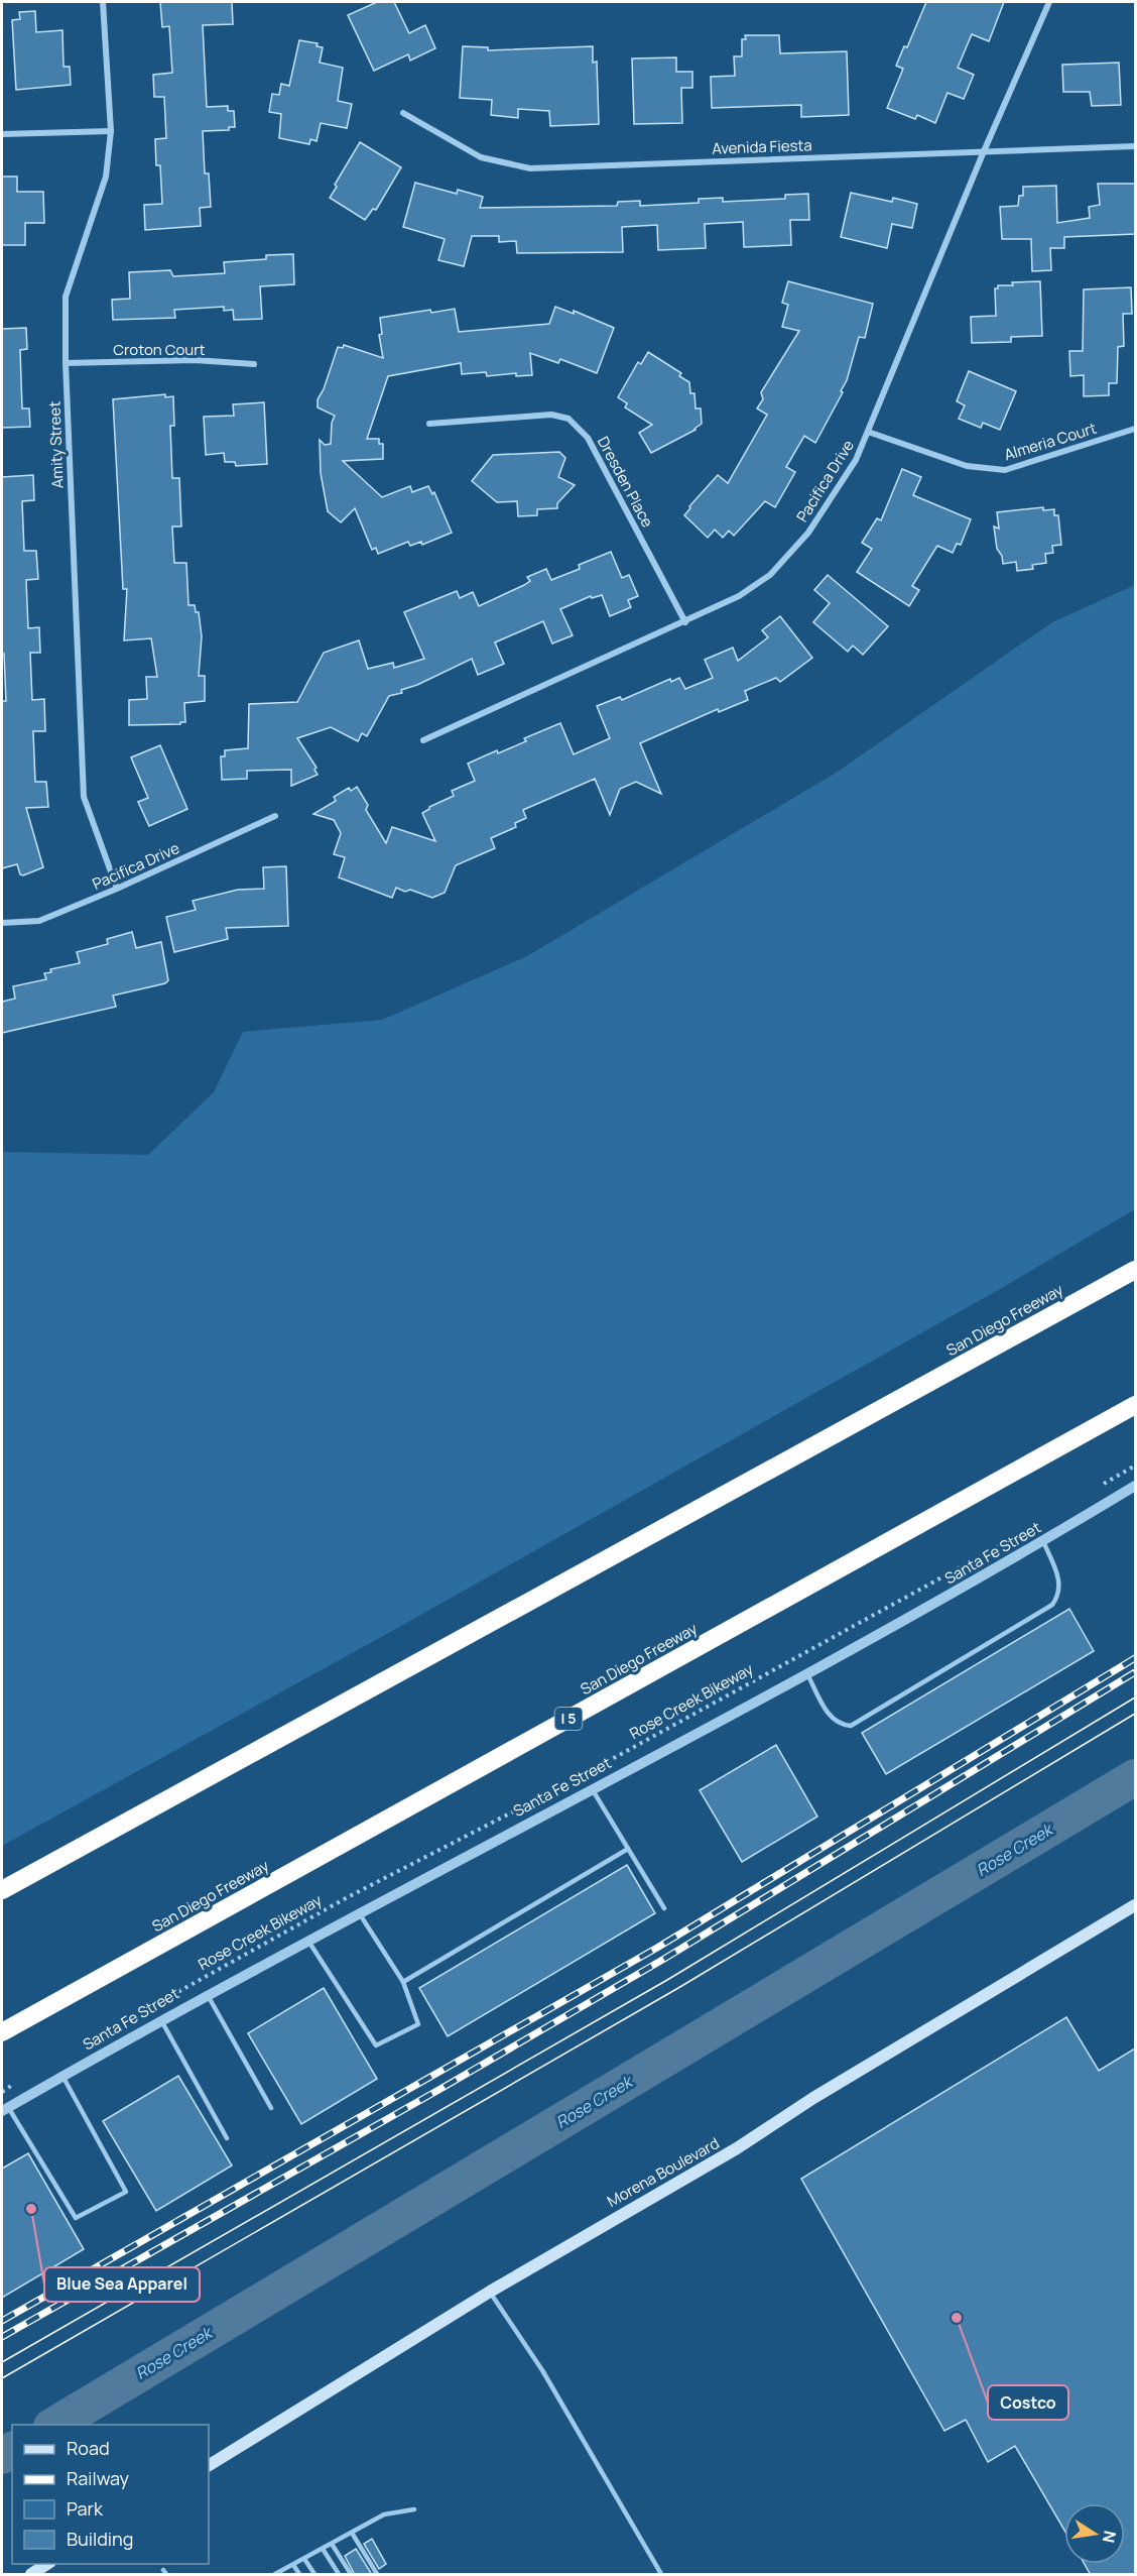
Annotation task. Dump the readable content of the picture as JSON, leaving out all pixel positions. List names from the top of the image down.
{
  "streets": {
    "highway": ["San Diego Freeway", "I 5"],
    "main road": ["Morena Boulevard"],
    "street": [
      "Avenida Fiesta",
      "Croton Court",
      "Almeria Court",
      "Amity Street",
      "Pacifica Drive",
      "Dresden Place",
      "Santa Fe Street"
    ],
    "path": ["Rose Creek Bikeway"]
  },
  "crossings": [
    ["Avenida Fiesta", "Pacifica Drive"],
    ["Croton Court", "Amity Street"],
    ["Almeria Court", "Pacifica Drive"],
    ["Amity Street", "Pacifica Drive"],
    ["Pacifica Drive", "Dresden Place"]
  ],
  "water": ["Rose Creek"],
  "places": ["Blue Sea Apparel", "Costco"],
  "legend": [
    "Road",
    "Railway",
    "Park",
    "Building"
  ],
  "north": "right"
}
